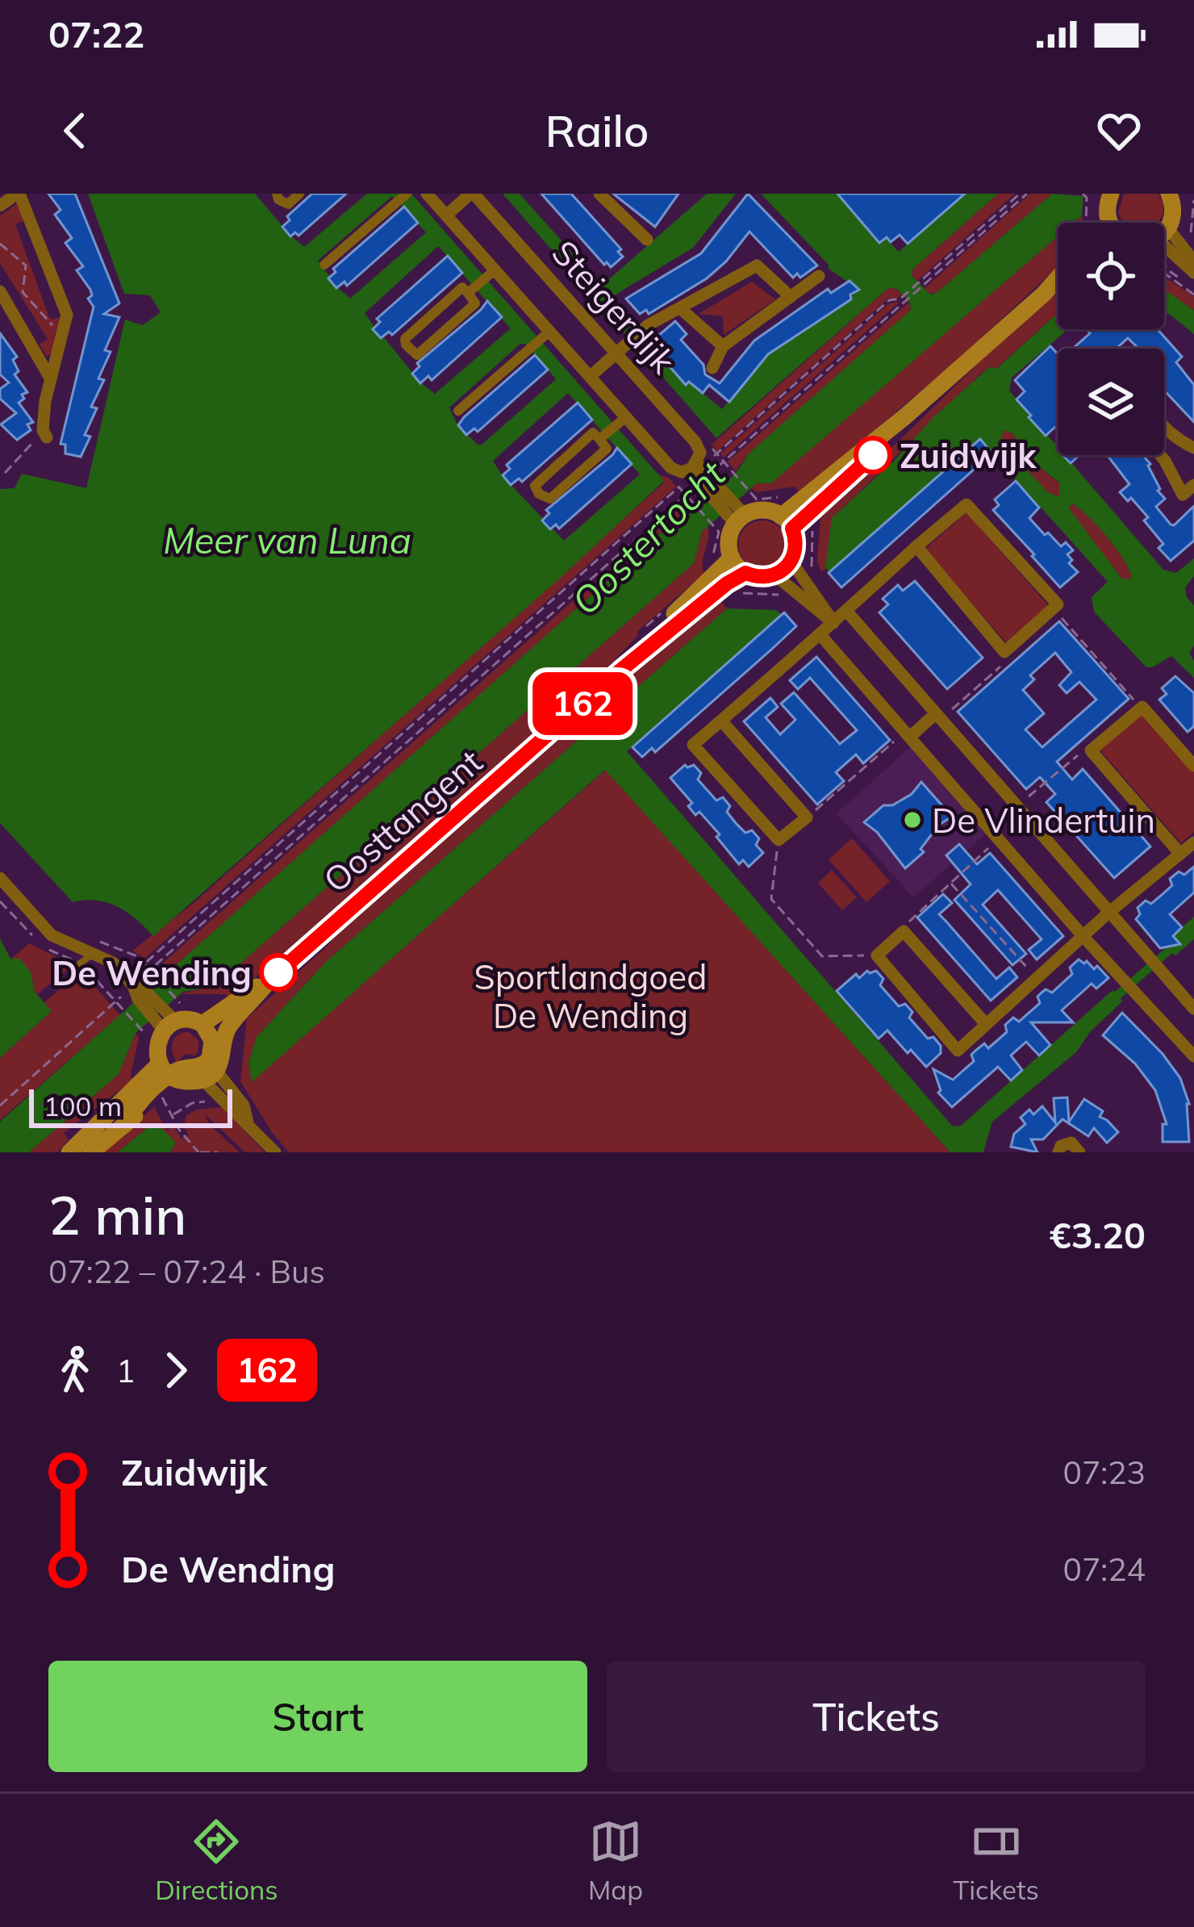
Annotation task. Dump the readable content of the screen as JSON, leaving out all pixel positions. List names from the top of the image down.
{
  "streets": {
    "main road": ["Oosttangent"],
    "street": ["Steigerdijk"]
  },
  "crossings": [
    ["Steigerdijk", "Oosttangent"]
  ],
  "water": ["Oostertocht", "Meer van Luna"],
  "parks": ["Sportlandgoed De Wending"],
  "places": ["Zuidwijk", "De Vlindertuin", "De Wending"],
  "lines": ["bus line 162"],
  "scale_bar": "100 m",
  "page": {
    "status": "07:22",
    "header": "Railo",
    "on_map": "162",
    "scale": "100 m",
    "heading": ["2 min", "07:22 – 07:24 · Bus", "€3.20"],
    "legs": ["1", "162"],
    "list": [
      {
        "name": "Zuidwijk",
        "value": "07:23"
      },
      {
        "name": "De Wending",
        "value": "07:24"
      }
    ],
    "buttons": ["Start", "Tickets"],
    "tabs": ["Directions", "Map", "Tickets"]
  }
}
